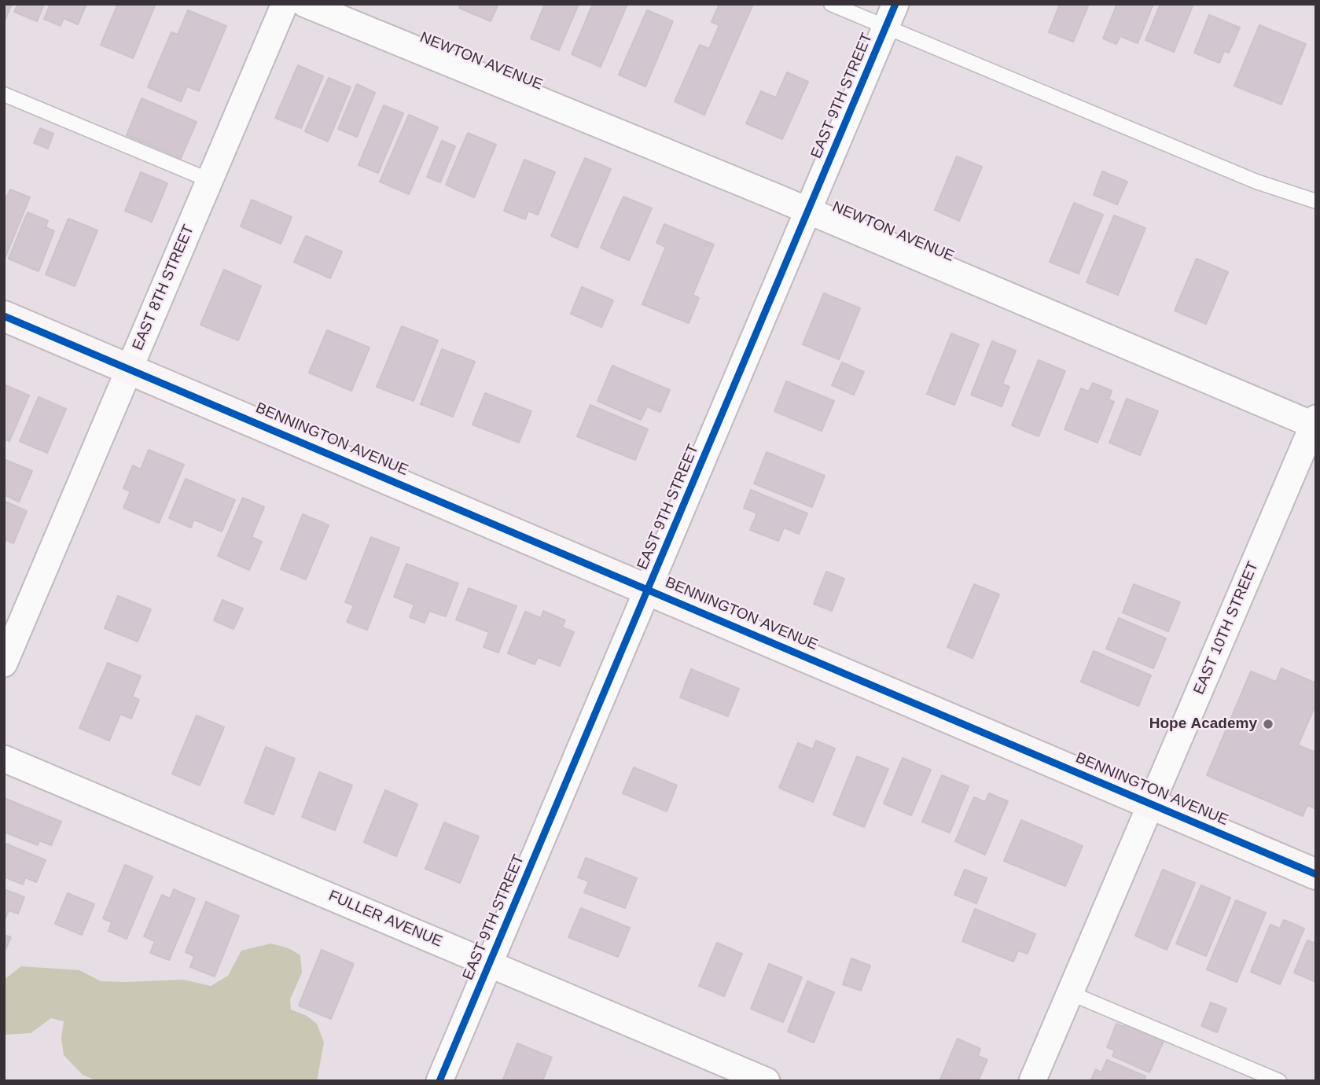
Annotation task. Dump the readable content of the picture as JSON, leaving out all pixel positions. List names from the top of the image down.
{
  "streets": {
    "street": [
      "NEWTON AVENUE",
      "EAST 9TH STREET",
      "EAST 8TH STREET",
      "BENNINGTON AVENUE",
      "EAST 10TH STREET",
      "FULLER AVENUE"
    ]
  },
  "crossings": [
    ["NEWTON AVENUE", "EAST 9TH STREET"],
    ["NEWTON AVENUE", "EAST 10TH STREET"],
    ["EAST 9TH STREET", "BENNINGTON AVENUE"],
    ["EAST 9TH STREET", "FULLER AVENUE"],
    ["EAST 8TH STREET", "BENNINGTON AVENUE"],
    ["BENNINGTON AVENUE", "EAST 10TH STREET"]
  ],
  "places": ["Hope Academy"]
}
